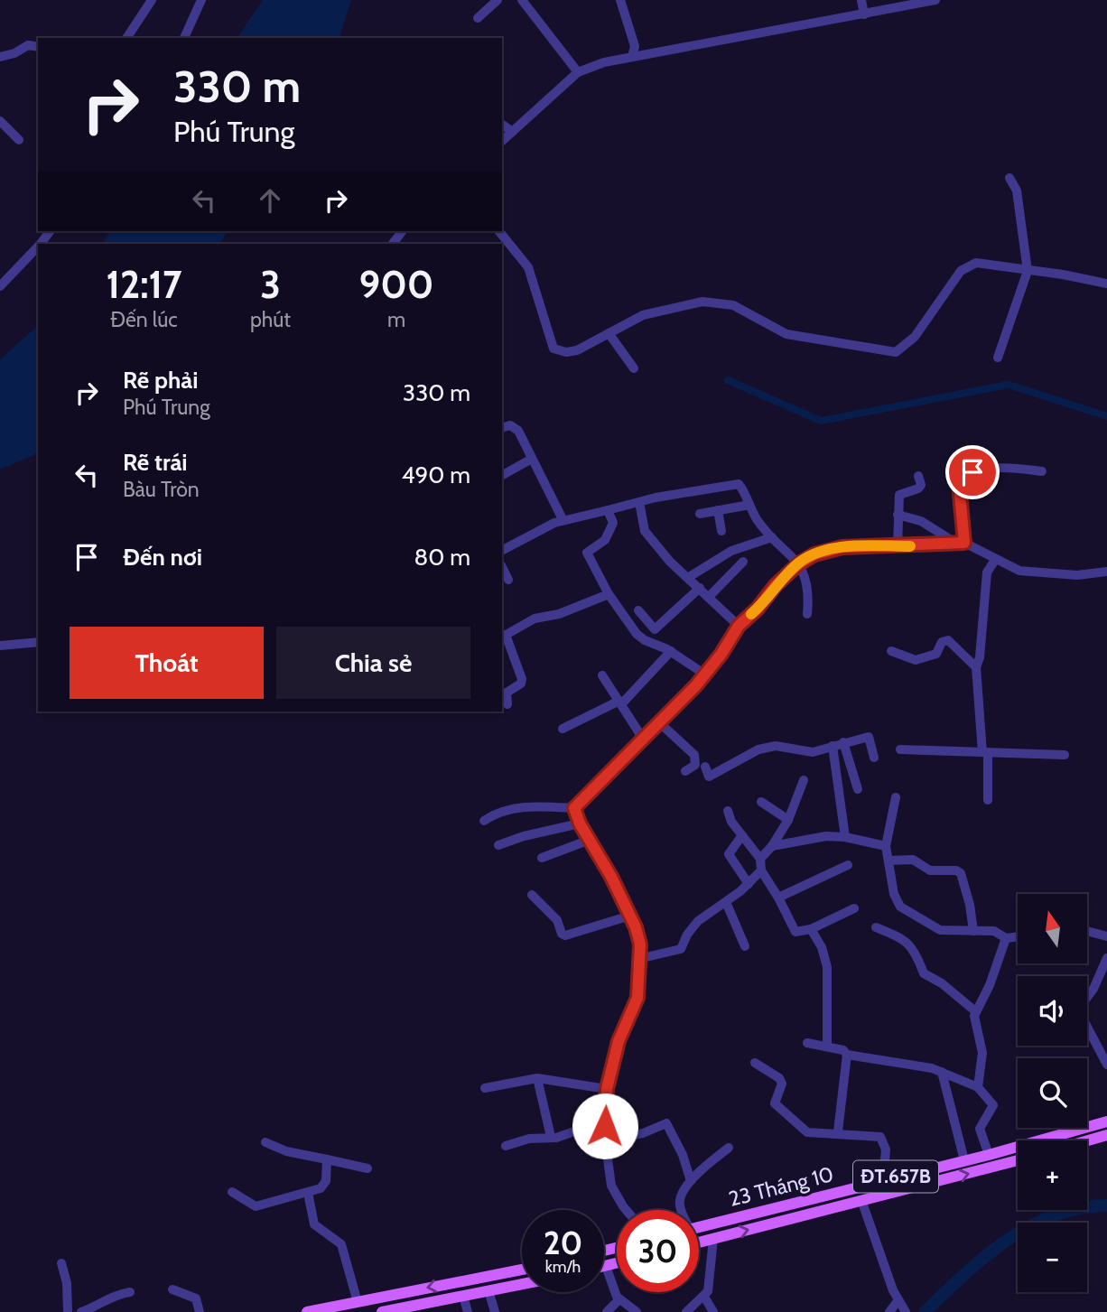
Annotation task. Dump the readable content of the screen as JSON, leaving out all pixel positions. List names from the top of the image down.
{
  "streets": {
    "main road": ["ĐT.657B", "23 Tháng 10"]
  },
  "north": "top",
  "page": {
    "turn": ["330 m", "Phú Trung"],
    "eta": [
      "12:17",
      "Đến lúc",
      "3",
      "phút",
      "900",
      "m"
    ],
    "list": [
      {
        "name": "Rẽ phải",
        "note": "Phú Trung",
        "value": "330 m"
      },
      {
        "name": "Rẽ trái",
        "note": "Bàu Tròn",
        "value": "490 m"
      },
      {
        "name": "Đến nơi",
        "value": "80 m"
      }
    ],
    "buttons": ["Thoát", "Chia sẻ"],
    "map_buttons": ["+", "−"],
    "speed": "20 km/h",
    "limit": "30"
  }
}
